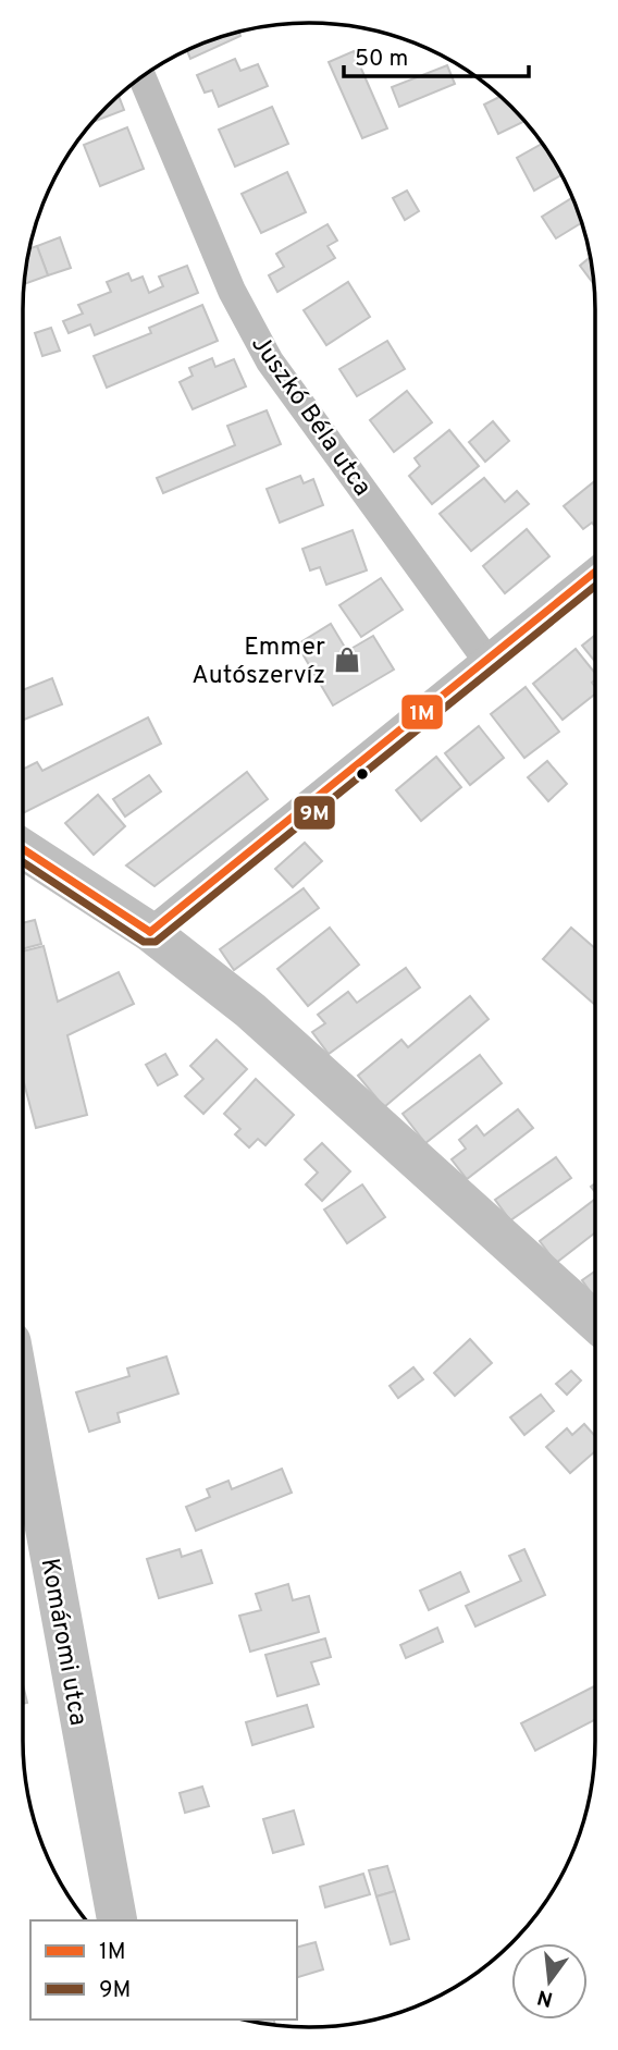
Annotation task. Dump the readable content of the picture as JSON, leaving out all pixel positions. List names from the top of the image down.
{
  "streets": {
    "main road": ["Komáromi utca"],
    "street": ["Juszkó Béla utca"]
  },
  "places": {
    "shop": ["Emmer Autószervíz"]
  },
  "lines": ["transit line 1M", "transit line 9M"],
  "legend": ["1M", "9M"],
  "scale_bar": "50 m",
  "north": "bottom"
}
